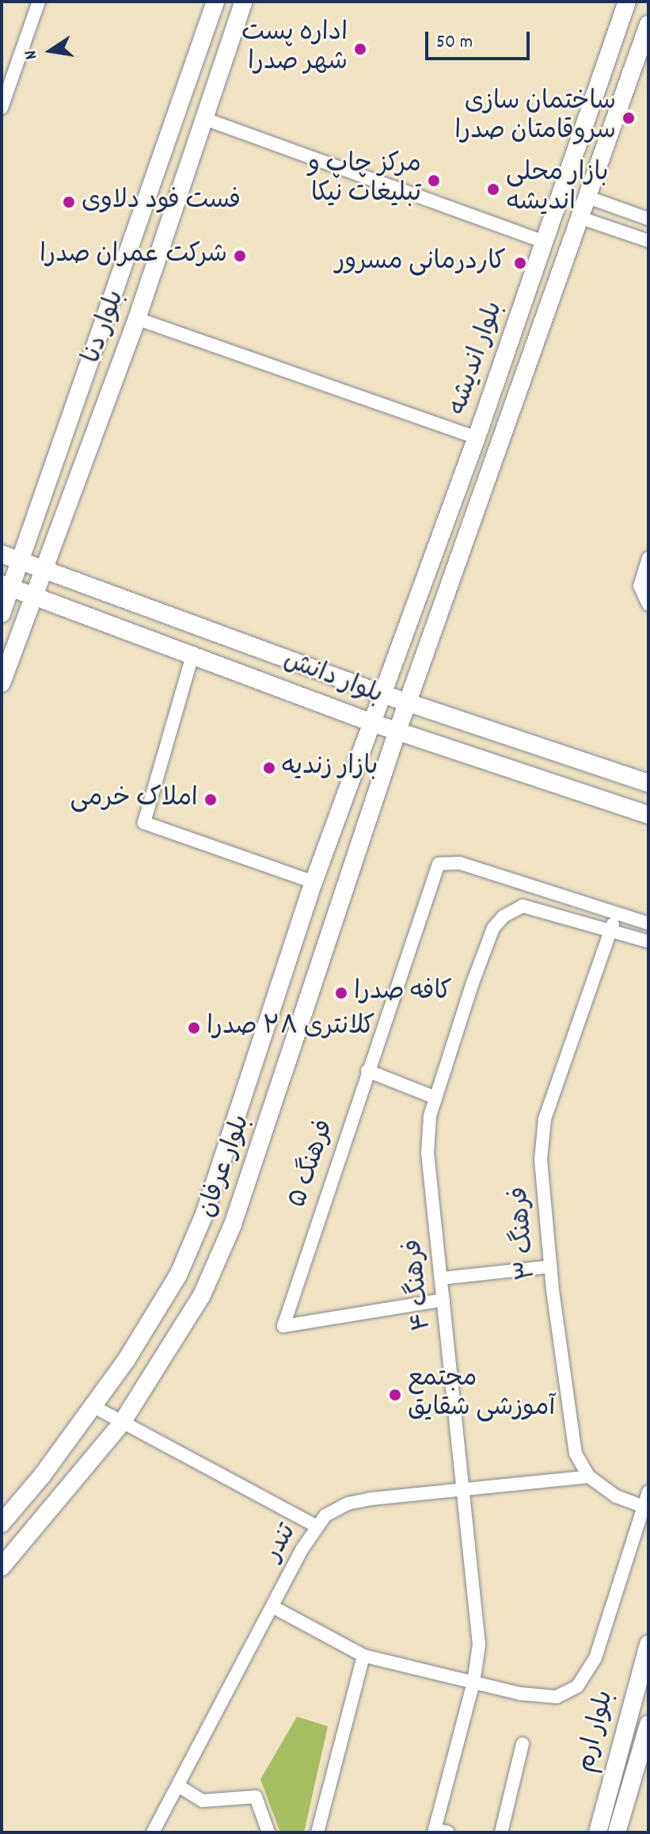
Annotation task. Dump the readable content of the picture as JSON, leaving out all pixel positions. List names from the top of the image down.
{
  "streets": {
    "street": [
      "بلوار دنا",
      "بلوار اندیشه",
      "بلوار دانش",
      "فرهنگ ۵",
      "بلوار عرفان",
      "فرهنگ ۳",
      "فرهنگ ۴",
      "تندر",
      "بلوار ارم"
    ]
  },
  "crossings": [
    ["بلوار دنا", "بلوار دانش"],
    ["بلوار اندیشه", "بلوار دانش"],
    ["بلوار اندیشه", "بلوار عرفان"],
    ["بلوار دانش", "بلوار عرفان"],
    ["فرهنگ ۵", "فرهنگ ۳"],
    ["فرهنگ ۵", "فرهنگ ۴"],
    ["فرهنگ ۳", "فرهنگ ۴"],
    ["فرهنگ ۳", "تندر"],
    ["فرهنگ ۴", "تندر"]
  ],
  "places": [
    "اداره پست شهر صدرا",
    "ساختمان سازی سروقامتان صدرا",
    "مرکز چاپ و تبلیغات نیکا",
    "بازار محلی اندیشه",
    "فست فود دلاوی",
    "شرکت عمران صدرا",
    "کاردرمانی مسرور",
    "بازار زندیه",
    "املاک خرمی",
    "کافه صدرا",
    "کلانتری ۲۸ صدرا",
    "مجتمع آموزشی شقایق"
  ],
  "scale_bar": "50 m",
  "north": "left"
}
